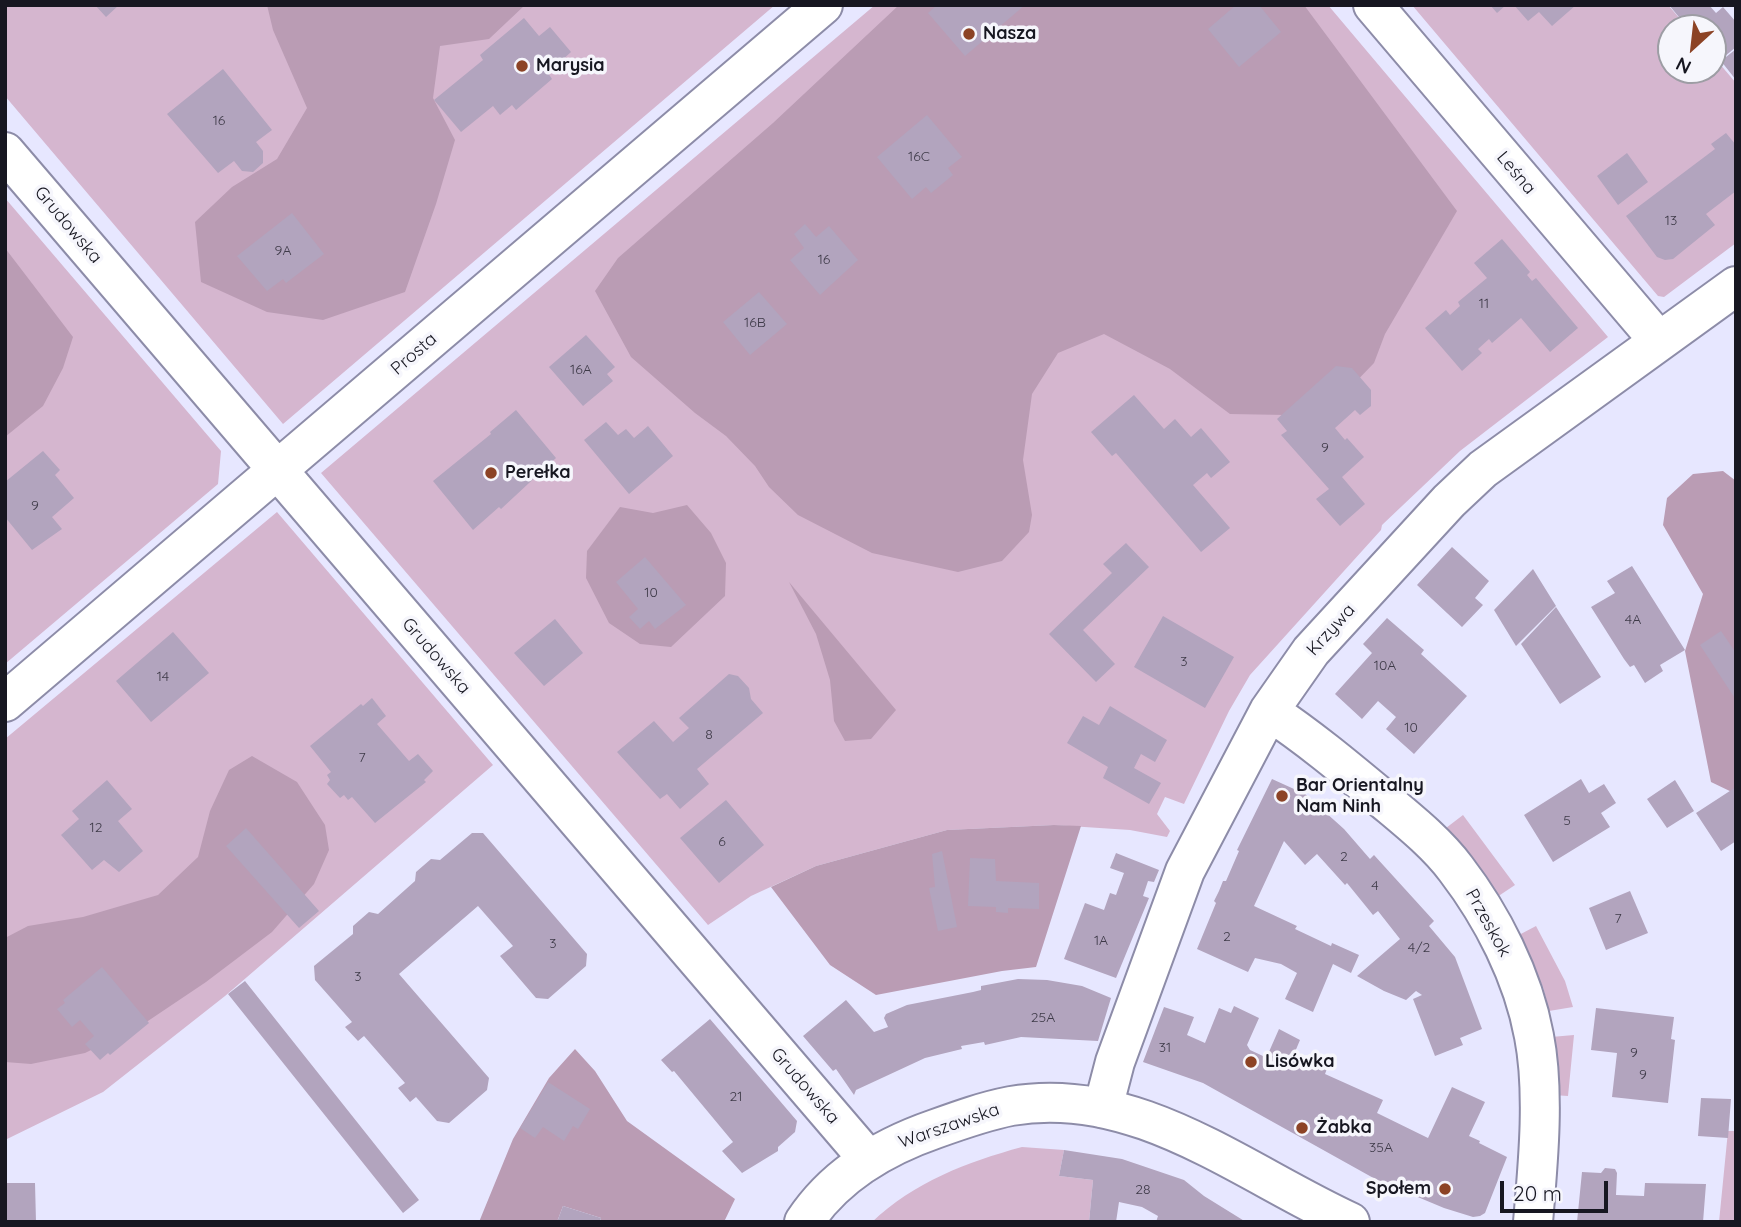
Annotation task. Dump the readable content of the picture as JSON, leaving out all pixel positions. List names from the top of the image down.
{
  "streets": {
    "street": [
      "Leśna",
      "Grudowska",
      "Prosta",
      "Krzywa",
      "Przeskok",
      "Warszawska"
    ]
  },
  "crossings": [
    ["Leśna", "Krzywa"],
    ["Grudowska", "Prosta"],
    ["Grudowska", "Warszawska"],
    ["Krzywa", "Przeskok"],
    ["Krzywa", "Warszawska"]
  ],
  "places": [
    "Nasza",
    "Marysia",
    "Perełka",
    "Bar Orientalny Nam Ninh",
    "Lisówka",
    "Żabka",
    "Społem"
  ],
  "house_numbers": [
    "16",
    "16C",
    "13",
    "9A",
    "16",
    "11",
    "16B",
    "16A",
    "9",
    "9",
    "10",
    "4A",
    "3",
    "10A",
    "14",
    "10",
    "8",
    "7",
    "5",
    "12",
    "6",
    "2",
    "4",
    "7",
    "2",
    "1A",
    "3",
    "4/2",
    "3",
    "25A",
    "31",
    "9",
    "9",
    "21",
    "35A",
    "28"
  ],
  "scale_bar": "20 m",
  "north": "bottom left"
}
